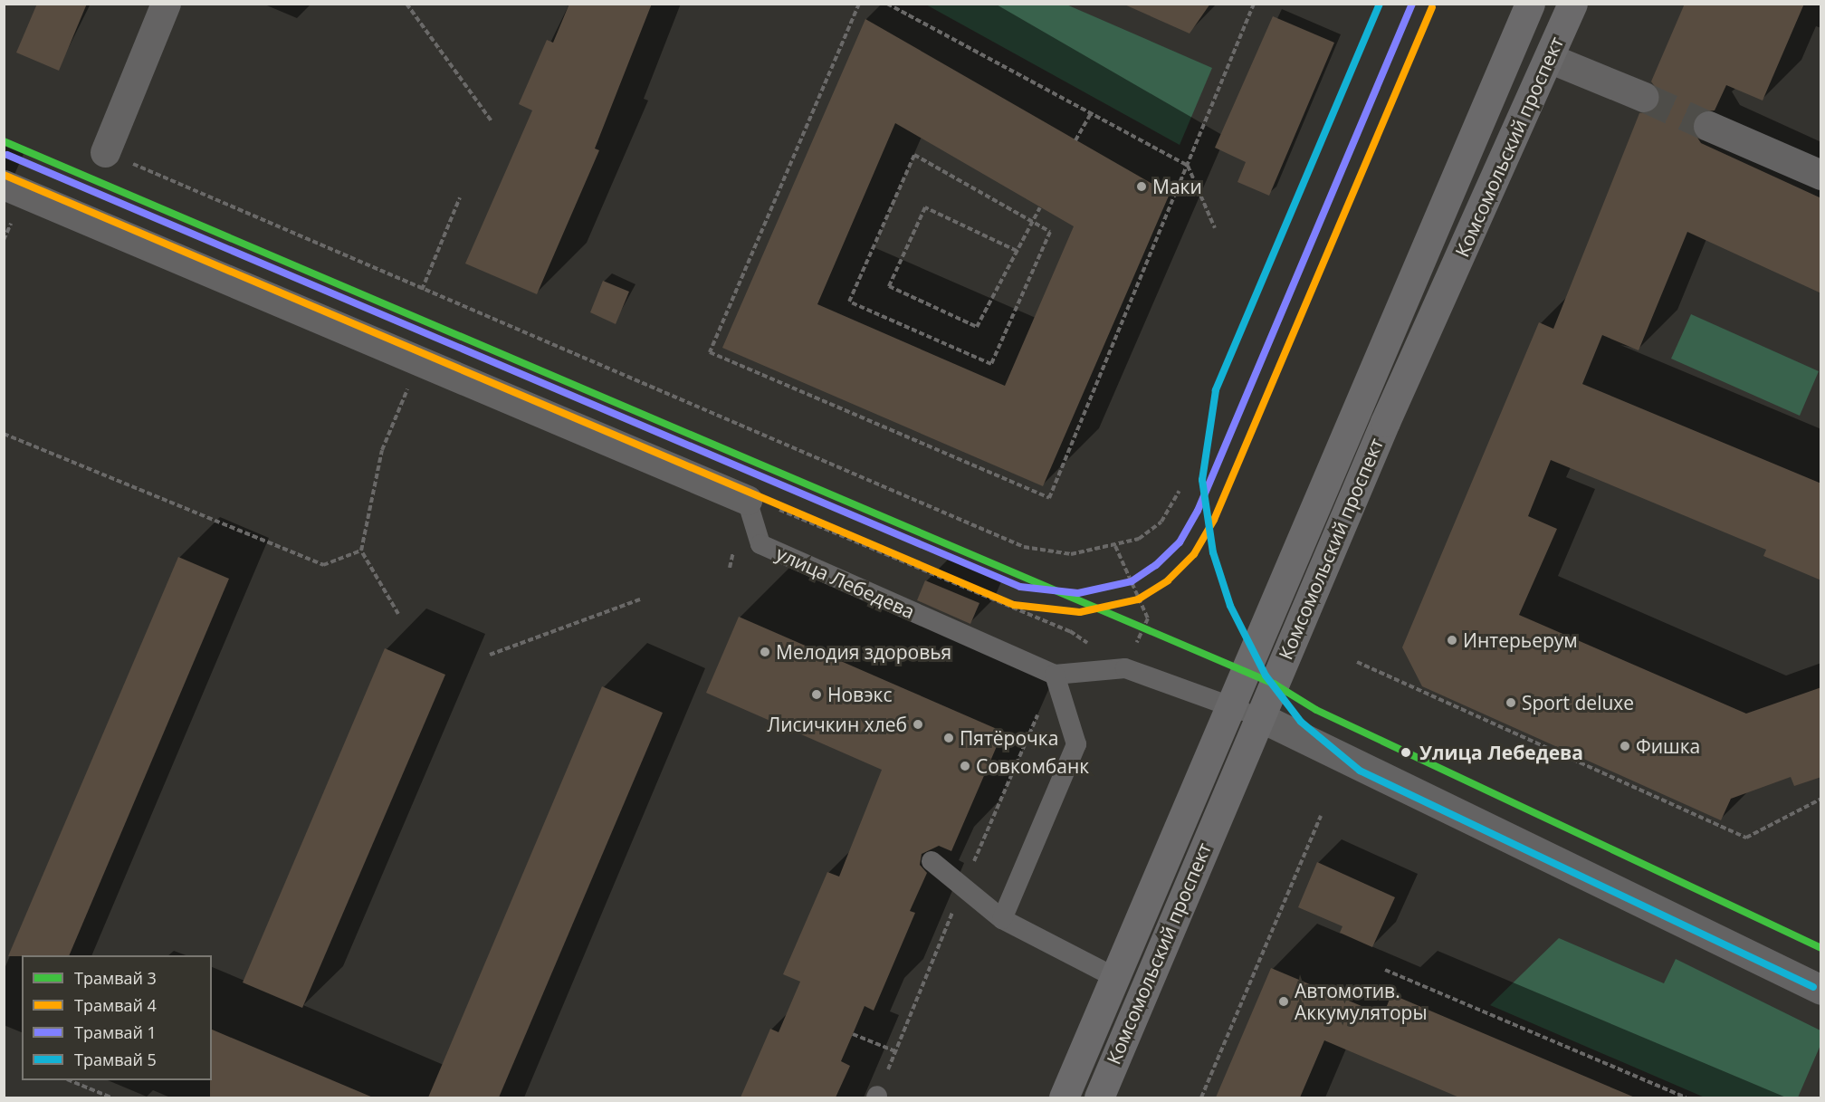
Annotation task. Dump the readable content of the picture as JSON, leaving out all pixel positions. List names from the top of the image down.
{
  "streets": {
    "main road": ["Комсомольский проспект"],
    "lane": ["улица Лебедева"]
  },
  "places": [
    "Маки",
    "Интерьерум",
    "Мелодия здоровья",
    "Новэкс",
    "Sport deluxe",
    "Лисичкин хлеб",
    "Пятёрочка",
    "Фишка",
    "Улица Лебедева",
    "Совкомбанк",
    "Автомотив. Аккумуляторы"
  ],
  "lines": [
    "tram line 1",
    "tram line 5",
    "tram line 4",
    "tram line 3"
  ],
  "legend": [
    "Трамвай 3",
    "Трамвай 4",
    "Трамвай 1",
    "Трамвай 5"
  ]
}
